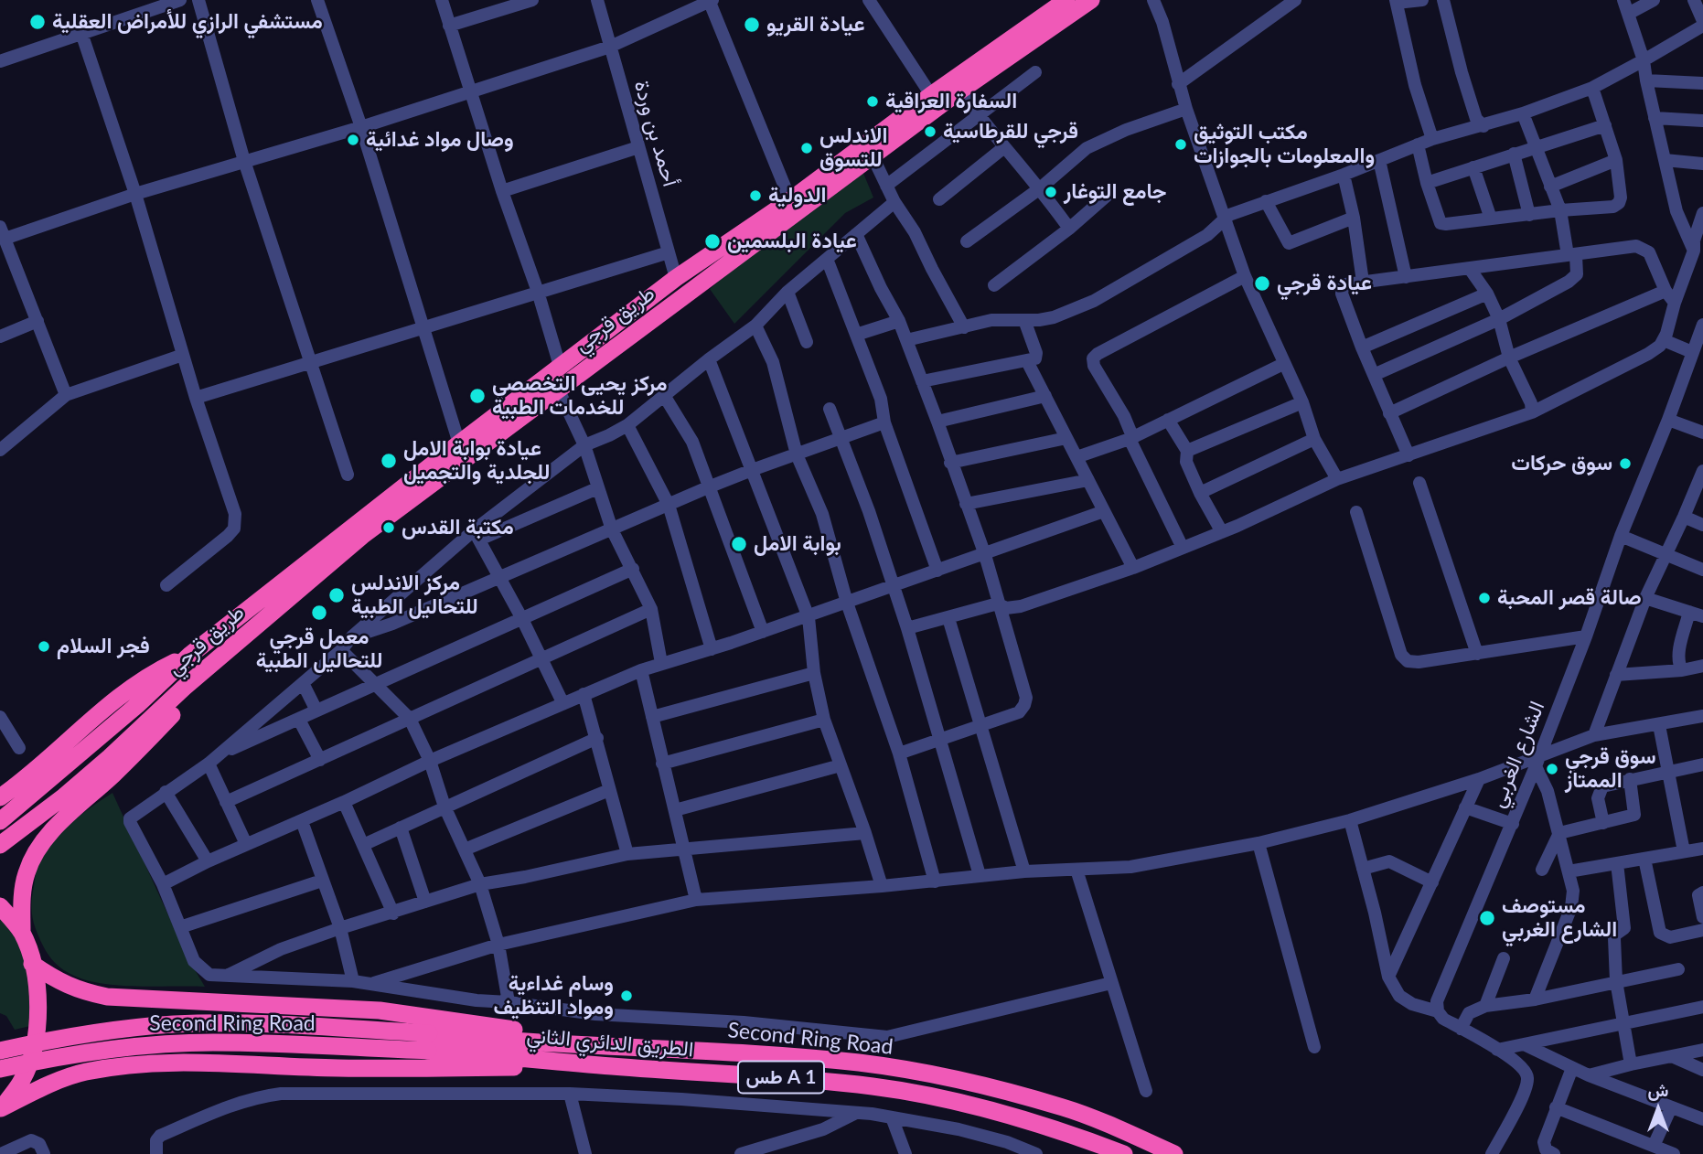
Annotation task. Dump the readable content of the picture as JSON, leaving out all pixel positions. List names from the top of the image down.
{
  "streets": {
    "highway": [
      "طريق قرجي",
      "Second Ring Road",
      "الطريق الدائري الثاني",
      "طس A 1"
    ],
    "street": ["أحمد بن وردة", "الشارع الغربي"]
  },
  "crossings": [
    ["أحمد بن وردة", "طريق قرجي"],
    ["Second Ring Road", "الطريق الدائري الثاني"]
  ],
  "places": [
    "مستشفي الرازي للأمراض العقلية",
    "عيادة القريو",
    "السفارة العراقية",
    "قرجي للقرطاسية",
    "وصال مواد غدائية",
    "مكتب التوثيق والمعلومات بالجوازات",
    "الاندلس للتسوق",
    "جامع التوغار",
    "الدولية",
    "عيادة البلسمين",
    "عيادة قرجي",
    "مركز يحيى التخصصي للخدمات الطبية",
    "عيادة بوابة الامل للجلدية والتجميل",
    "سوق حركات",
    "مكتبة القدس",
    "بوابة الامل",
    "مركز الاندلس للتحاليل الطبية",
    "صالة قصر المحبة",
    "معمل قرجي للتحاليل الطبية",
    "فجر السلام",
    "سوق قرجي الممتاز",
    "مستوصف الشارع الغربي",
    "وسام غداءية ومواد التنظيف"
  ],
  "north": "top"
}
